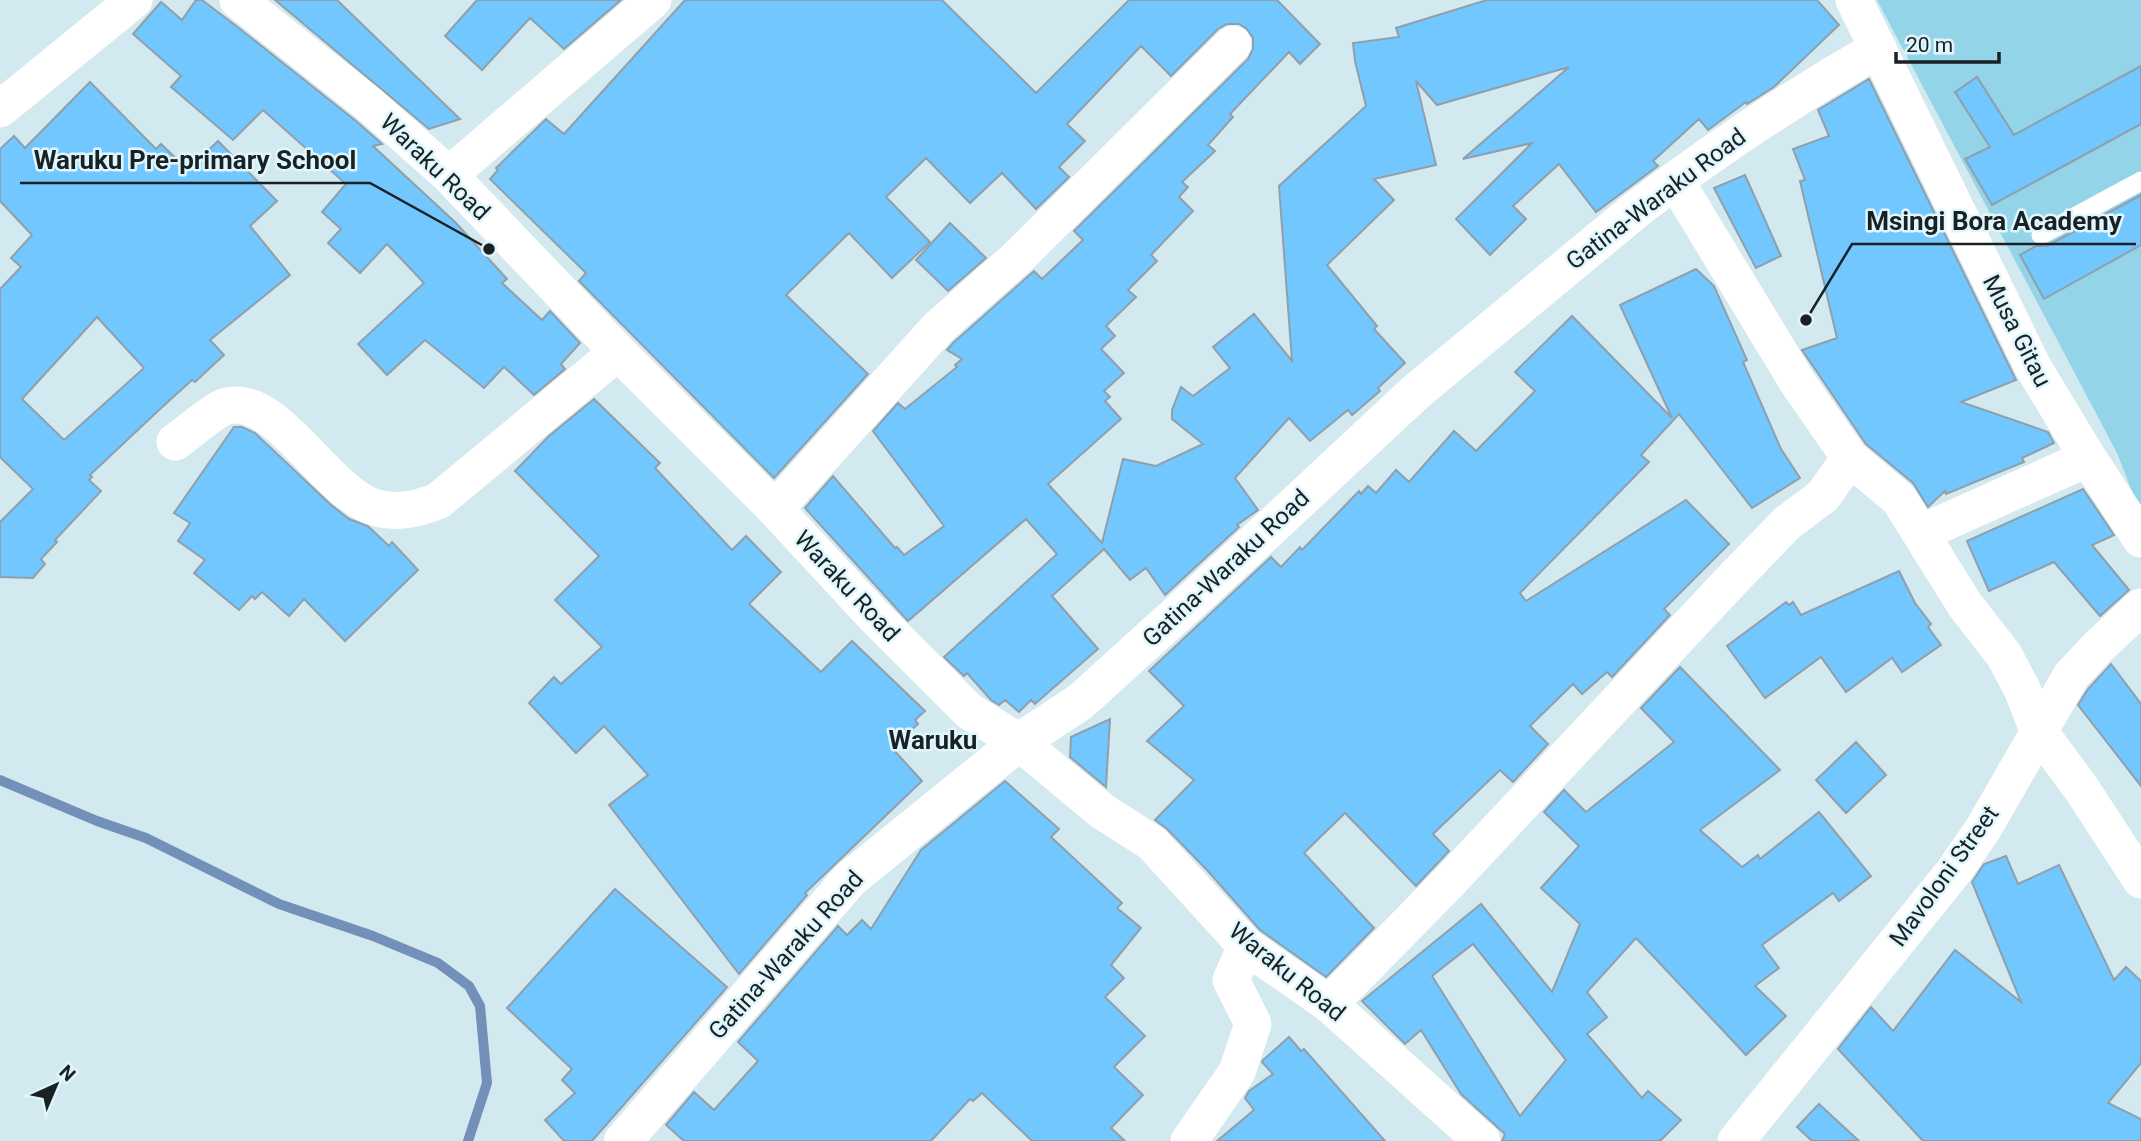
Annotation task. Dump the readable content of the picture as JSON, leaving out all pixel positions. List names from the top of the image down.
{
  "streets": {
    "street": [
      "Waraku Road",
      "Gatina-Waraku Road",
      "Musa Gitau",
      "Mavoloni Street"
    ]
  },
  "crossings": [
    ["Waraku Road", "Gatina-Waraku Road"],
    ["Gatina-Waraku Road", "Musa Gitau"]
  ],
  "districts": ["Waruku"],
  "places": ["Waruku Pre-primary School", "Msingi Bora Academy"],
  "scale_bar": "20 m",
  "north": "top right"
}
